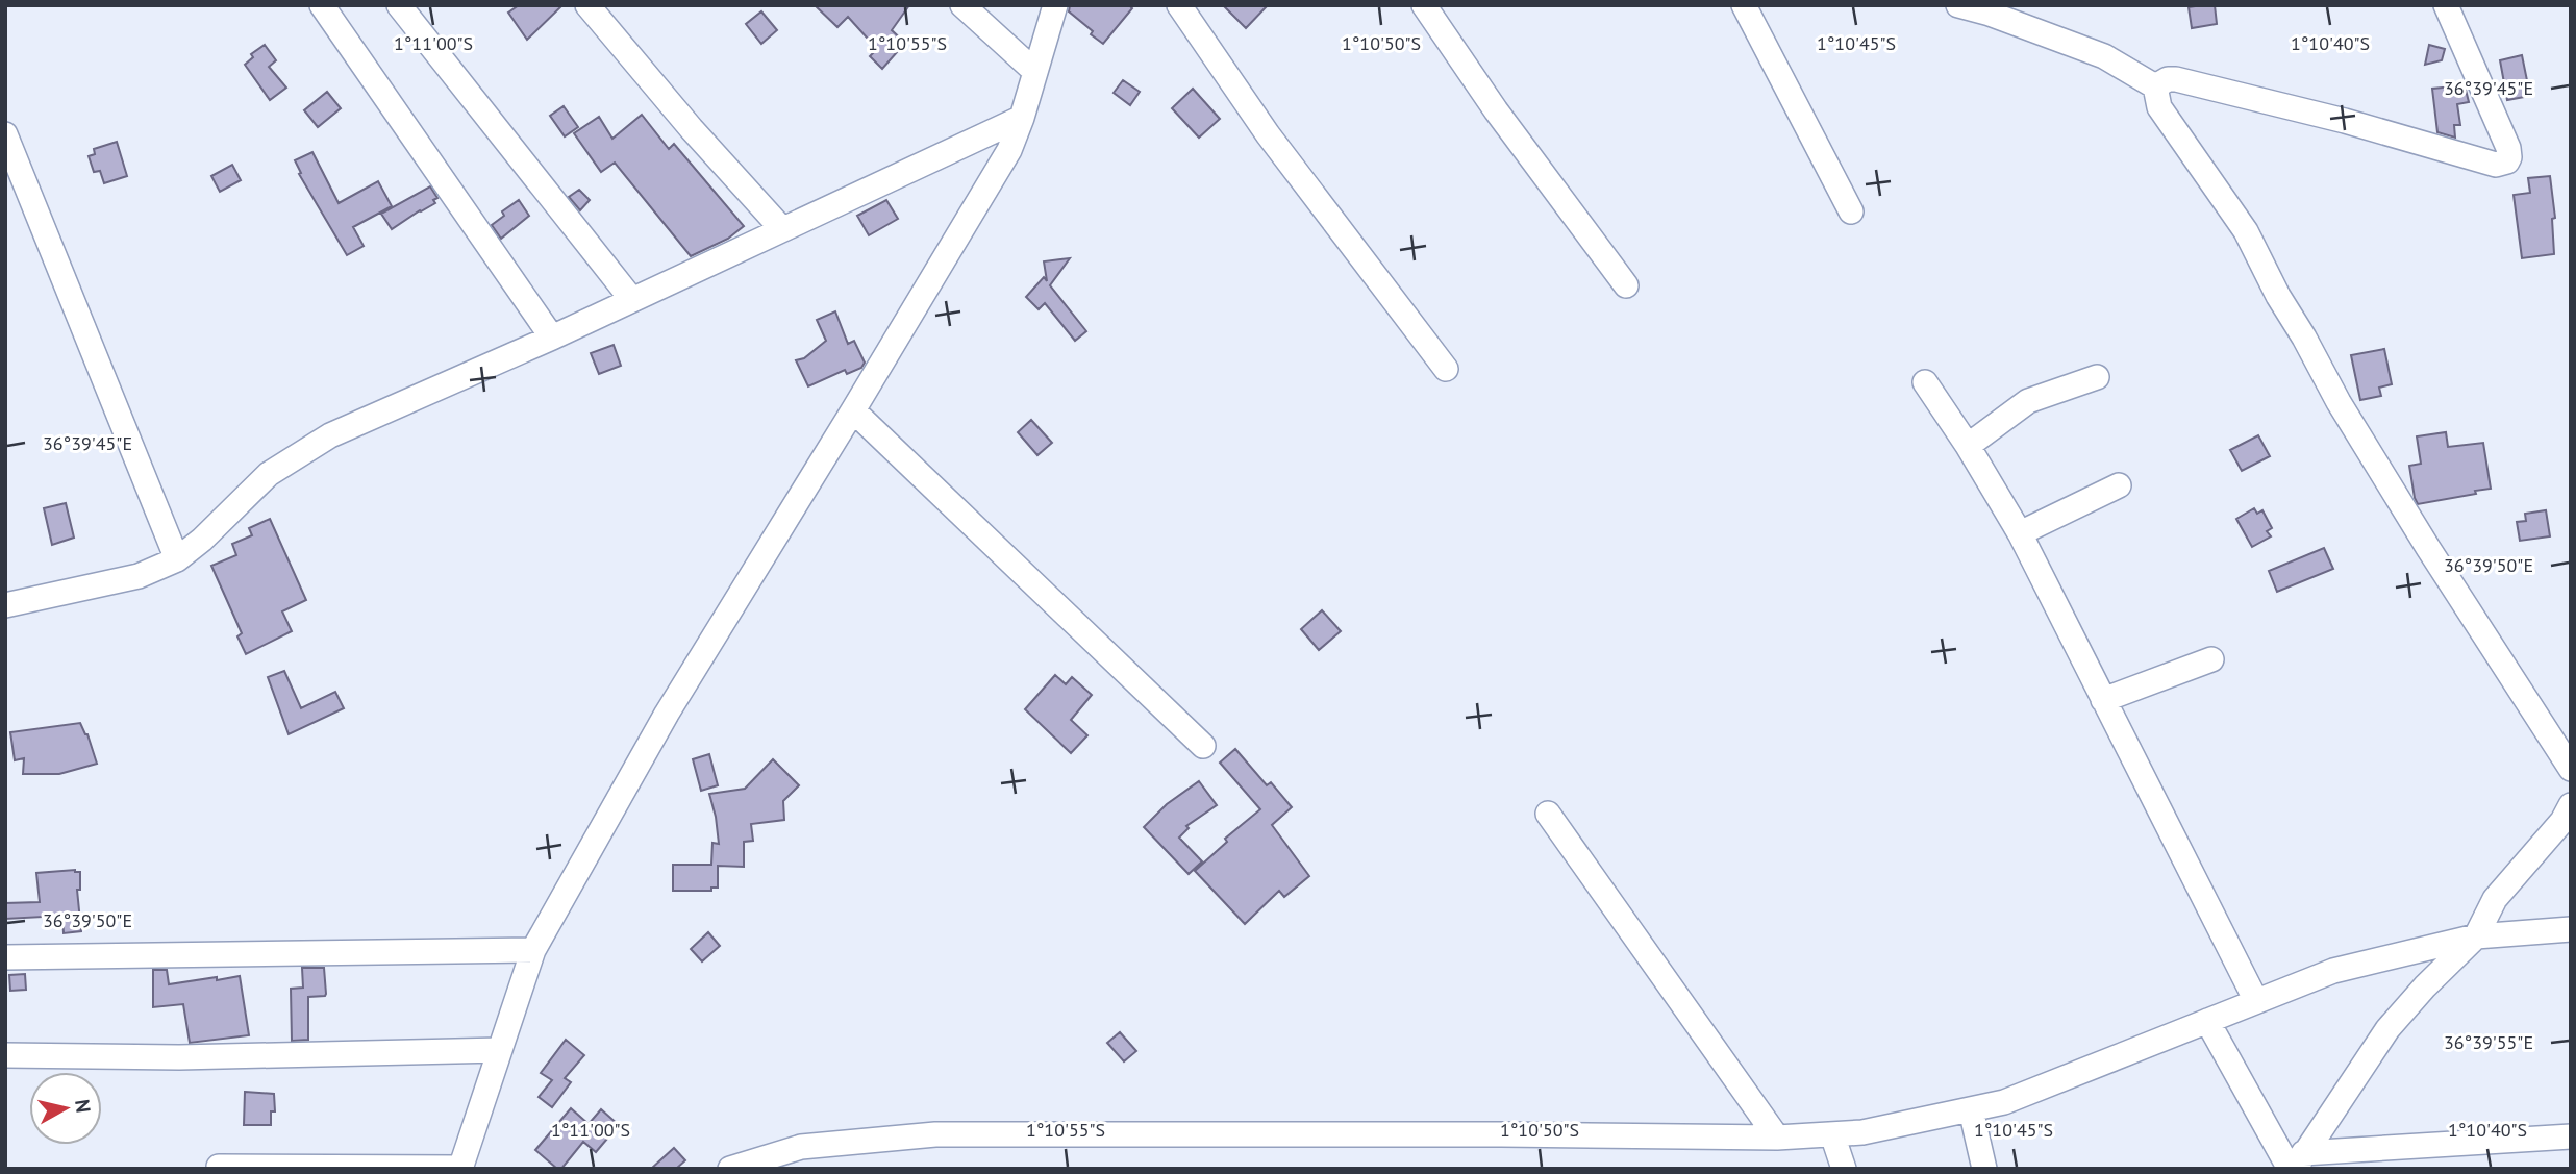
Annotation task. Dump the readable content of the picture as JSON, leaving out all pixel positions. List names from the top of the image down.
{
  "north": "right",
  "coordinates": [
    "1°11'00\"S",
    "1°10'55\"S",
    "1°10'50\"S",
    "1°10'45\"S",
    "1°10'40\"S",
    "36°39'45\"E",
    "36°39'50\"E",
    "36°39'55\"E"
  ]
}
